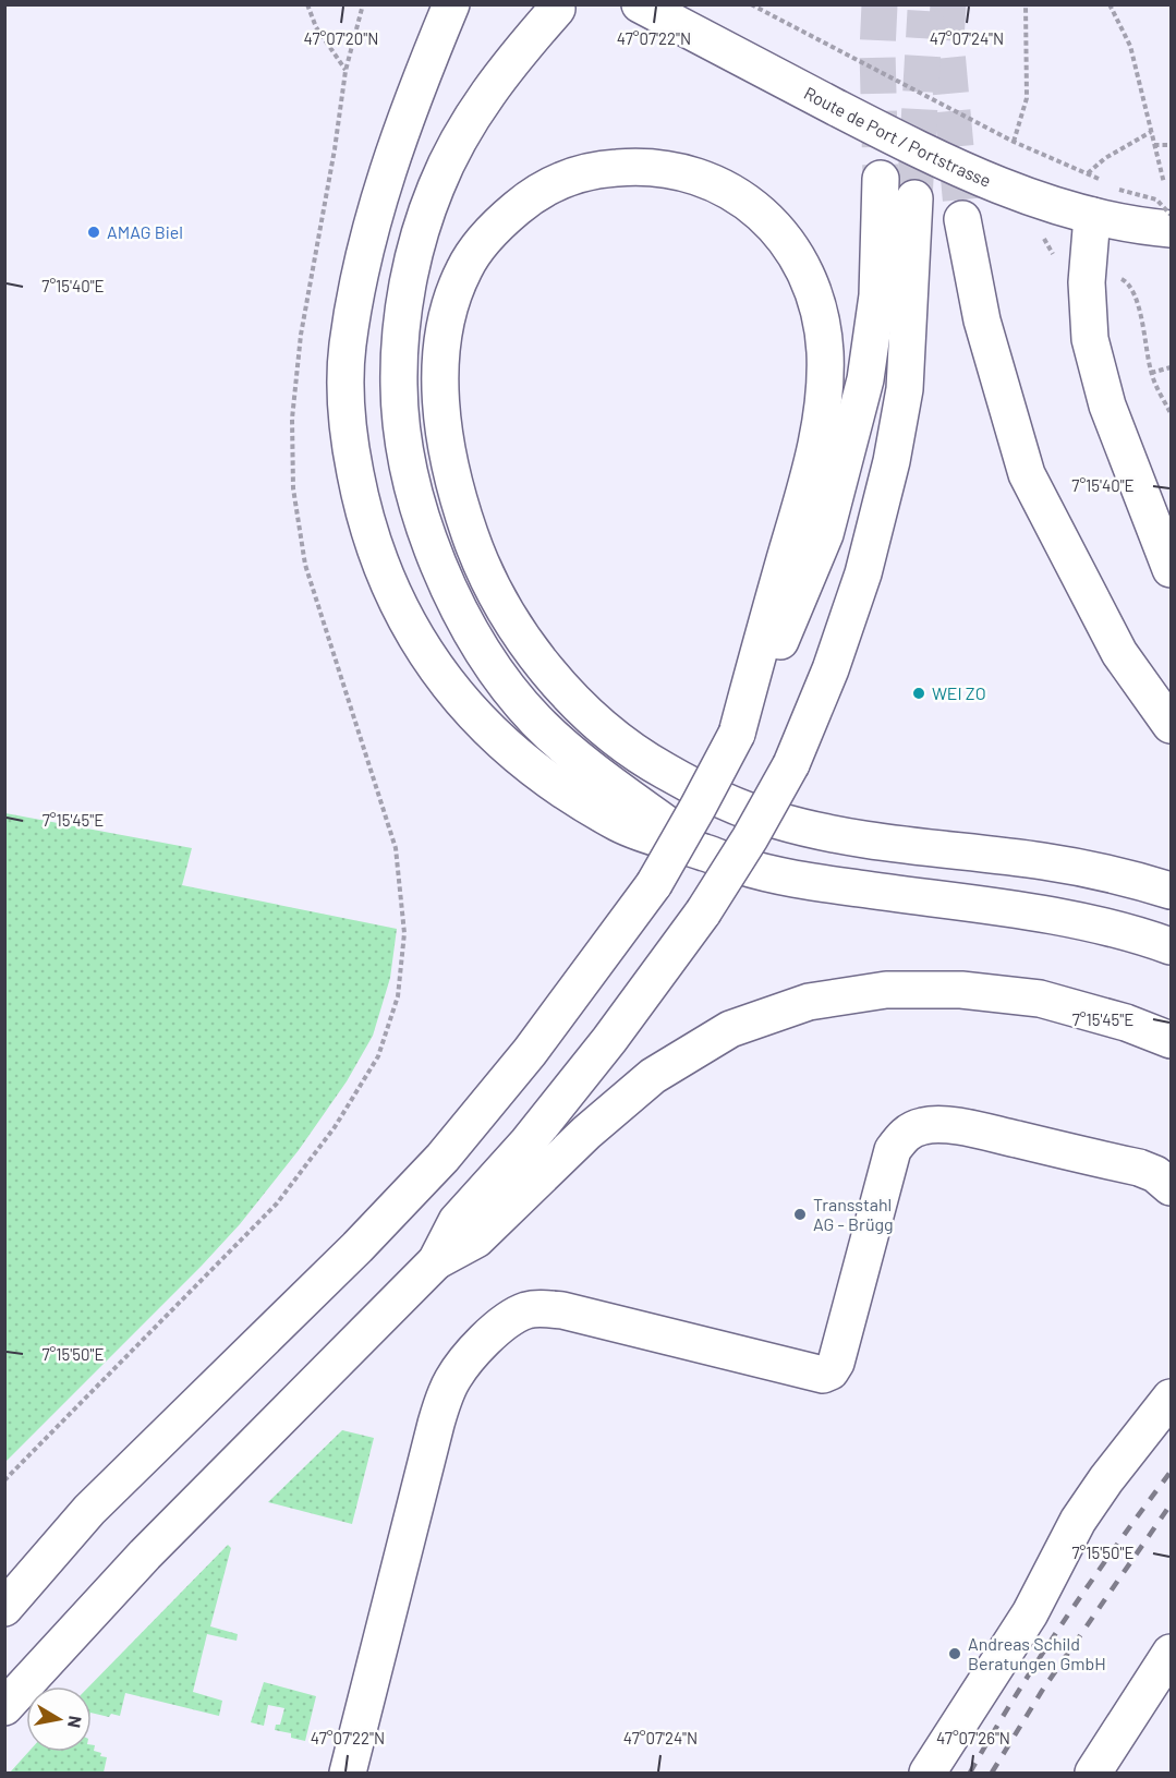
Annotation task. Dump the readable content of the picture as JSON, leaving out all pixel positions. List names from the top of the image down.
{
  "streets": {
    "main road": ["Route de Port / Portstrasse"]
  },
  "places": [
    "AMAG Biel",
    "WEI ZO",
    "Transstahl AG - Brügg",
    "Andreas Schild Beratungen GmbH"
  ],
  "north": "right",
  "coordinates": [
    "47°07'20\"N",
    "47°07'22\"N",
    "47°07'24\"N",
    "7°15'40\"E",
    "7°15'45\"E",
    "7°15'50\"E",
    "47°07'26\"N"
  ]
}
